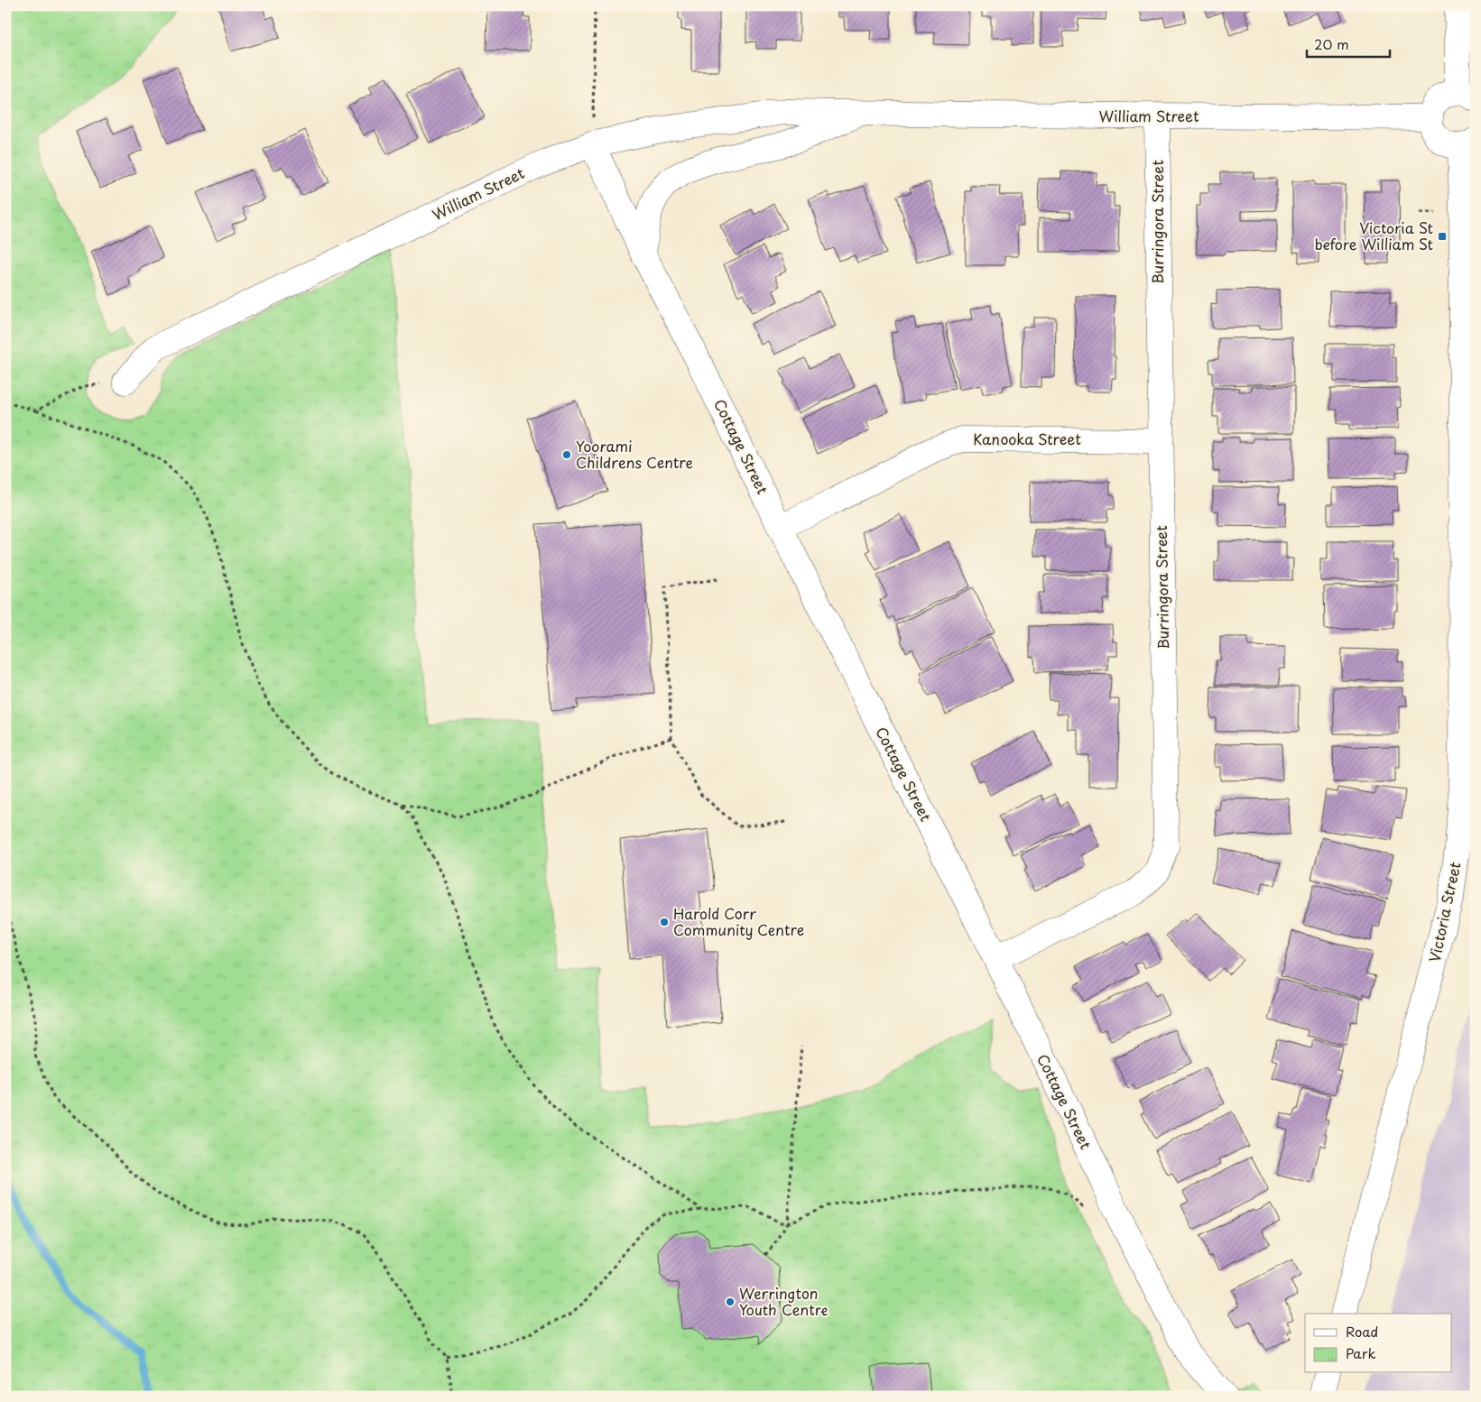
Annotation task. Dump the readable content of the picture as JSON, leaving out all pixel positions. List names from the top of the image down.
{
  "streets": {
    "street": [
      "William Street",
      "Burringora Street",
      "Kanooka Street",
      "Cottage Street",
      "Victoria Street"
    ]
  },
  "crossings": [
    ["William Street", "Burringora Street"],
    ["William Street", "Cottage Street"],
    ["Burringora Street", "Kanooka Street"],
    ["Burringora Street", "Cottage Street"],
    ["Kanooka Street", "Cottage Street"]
  ],
  "places": {
    "transit": ["Victoria St before William St"],
    "other": ["Yoorami Childrens Centre", "Harold Corr Community Centre", "Werrington Youth Centre"]
  },
  "legend": ["Road", "Park"],
  "scale_bar": "20 m"
}
